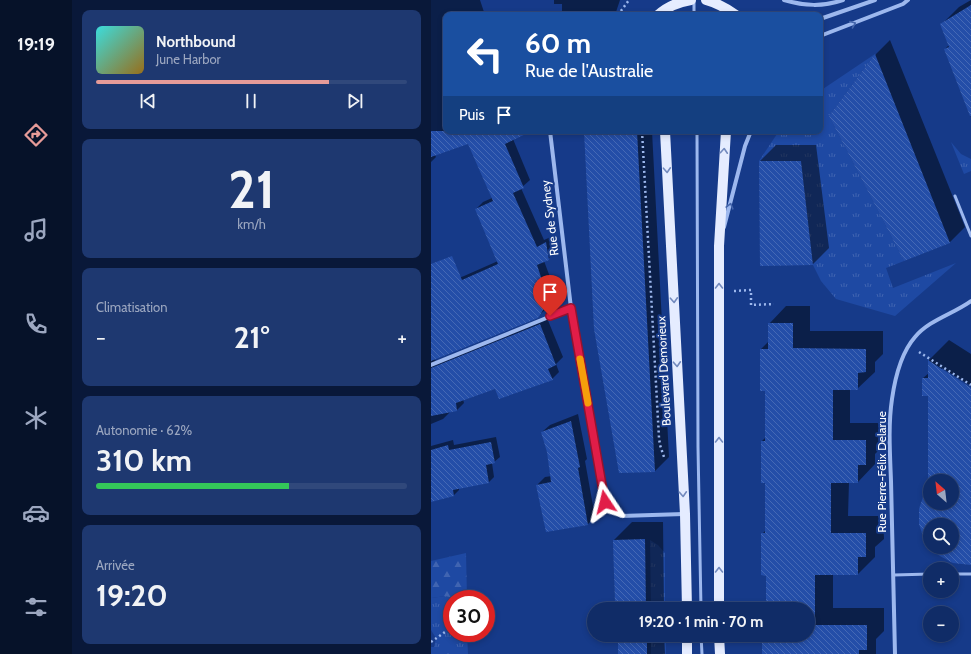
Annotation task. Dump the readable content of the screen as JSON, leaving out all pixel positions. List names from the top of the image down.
{
  "streets": {
    "main road": ["Boulevard Demorieux"],
    "street": ["Rue de Sydney", "Rue Pierre-Félix Delarue"]
  },
  "crossings": [
    ["Rue de Sydney", "Boulevard Demorieux"]
  ],
  "north": "top left",
  "page": {
    "tabs": "19:19",
    "turn": ["60 m", "Rue de l'Australie"],
    "song": ["Northbound", "June Harbor"],
    "then": "Puis",
    "tile": [
      ["21", "km/h"],
      "Climatisation",
      ["Autonomie · 62%", "310 km"],
      ["Arrivée", "19:20"]
    ],
    "heat": ["−", "21°", "+"],
    "map_buttons": ["+", "−"],
    "limit": "30",
    "trip": "19:20 · 1 min · 70 m"
  }
}
